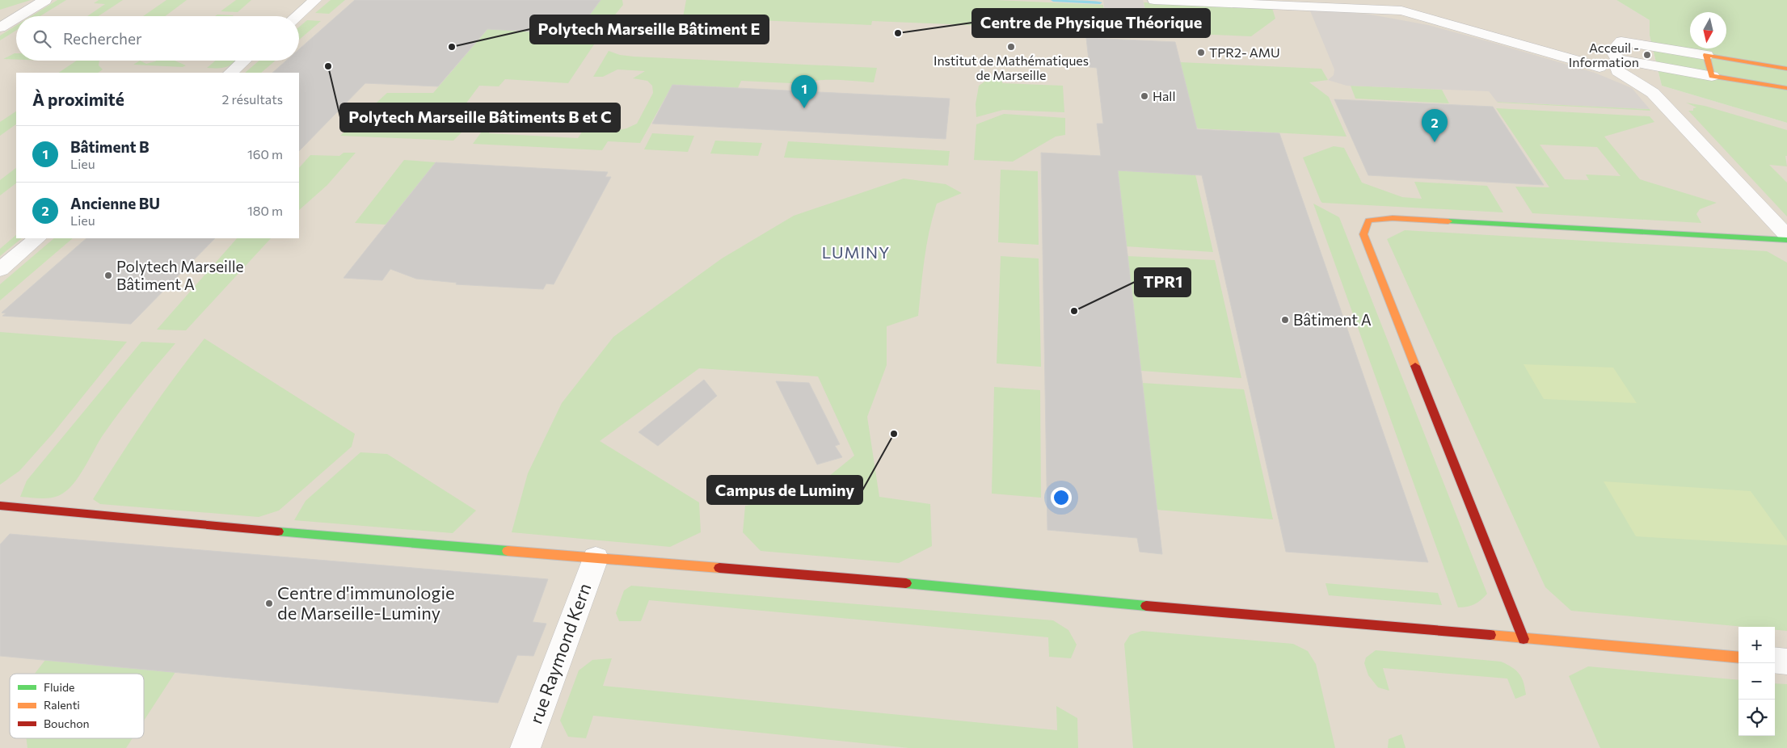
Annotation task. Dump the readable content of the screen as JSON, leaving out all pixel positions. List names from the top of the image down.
{
  "streets": {
    "street": ["rue Raymond Kern"]
  },
  "districts": ["LUMINY"],
  "places": [
    "Centre de Physique Théorique",
    "Polytech Marseille Bâtiment E",
    "Institut de Mathématiques de Marseille",
    "TPR2- AMU",
    "Acceuil - Information",
    "Polytech Marseille Bâtiments B et C",
    "Hall",
    "Polytech Marseille Bâtiment A",
    "TPR1",
    "Bâtiment A",
    "Campus de Luminy",
    "Centre d'immunologie de Marseille-Luminy"
  ],
  "legend": ["Fluide", "Ralenti", "Bouchon"],
  "north": "bottom",
  "page": {
    "search": "Rechercher",
    "heading": ["À proximité", "2 résultats"],
    "pins": ["1", "2"],
    "list": [
      {
        "mark": "1",
        "name": "Bâtiment B",
        "note": "Lieu",
        "value": "160 m"
      },
      {
        "mark": "2",
        "name": "Ancienne BU",
        "note": "Lieu",
        "value": "180 m"
      }
    ],
    "map_buttons": ["+", "−"]
  }
}
